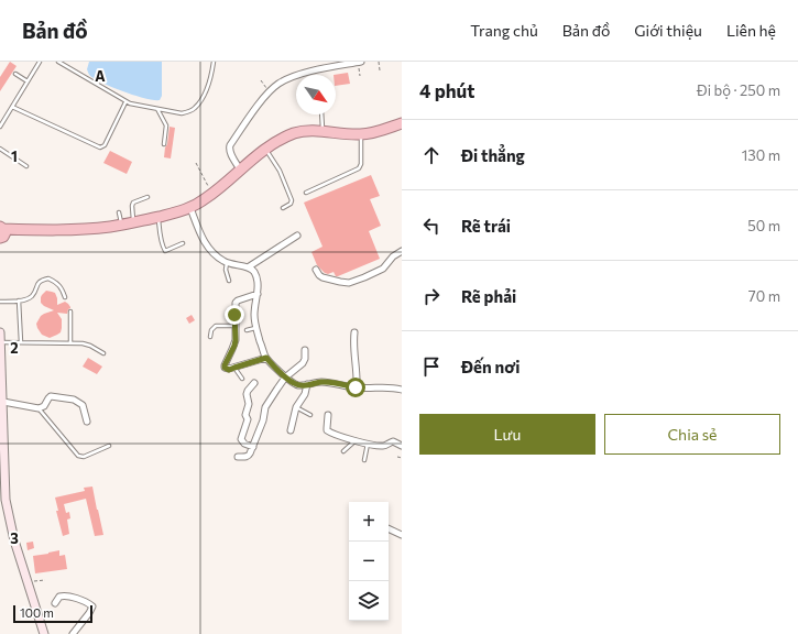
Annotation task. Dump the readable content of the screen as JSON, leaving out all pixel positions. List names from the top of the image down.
{
  "scale_bar": "100 m",
  "north": "bottom right",
  "page": {
    "header": "Bản đồ",
    "nav": [
      "Trang chủ",
      "Bản đồ",
      "Giới thiệu",
      "Liên hệ"
    ],
    "heading": ["4 phút", "Đi bộ · 250 m"],
    "list": [
      ["Đi thẳng", "130 m"],
      ["Rẽ trái", "50 m"],
      ["Rẽ phải", "70 m"],
      "Đến nơi"
    ],
    "buttons": ["Lưu", "Chia sẻ"],
    "map_buttons": ["+", "−"],
    "scale": "100 m"
  },
  "grid": {
    "columns": ["A"],
    "rows": ["1", "2", "3"]
  }
}
